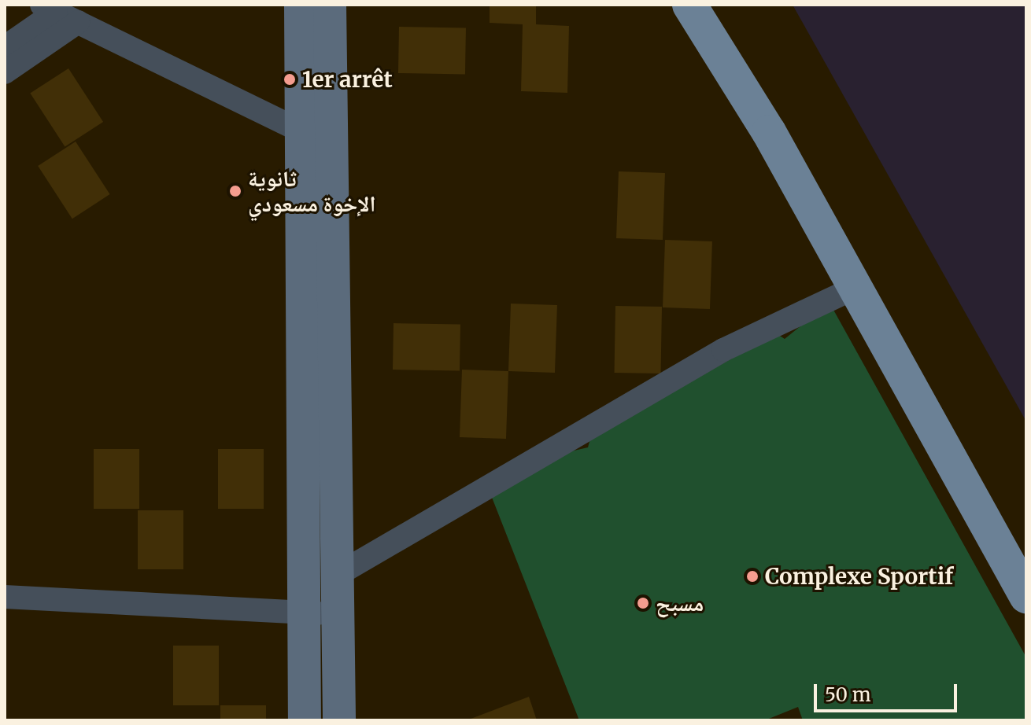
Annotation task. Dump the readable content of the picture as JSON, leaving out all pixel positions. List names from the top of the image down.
{
  "places": [
    "1er arrêt",
    "ثانوية الإخوة مسعودي",
    "Complexe Sportif",
    "مسبح"
  ],
  "scale_bar": "50 m"
}
